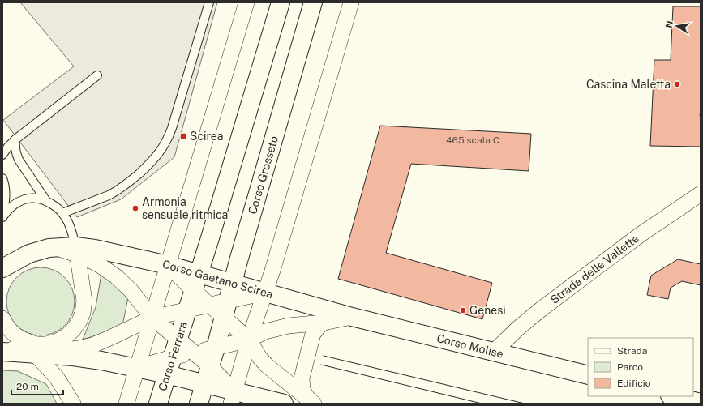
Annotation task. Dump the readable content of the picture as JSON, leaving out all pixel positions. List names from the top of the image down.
{
  "streets": {
    "street": [
      "Corso Grosseto",
      "Strada delle Vallette",
      "Corso Gaetano Scirea",
      "Corso Molise",
      "Corso Ferrara"
    ]
  },
  "crossings": [
    ["Corso Grosseto", "Corso Gaetano Scirea"],
    ["Corso Grosseto", "Corso Molise"],
    ["Corso Grosseto", "Corso Ferrara"],
    ["Strada delle Vallette", "Corso Molise"],
    ["Corso Gaetano Scirea", "Corso Molise"],
    ["Corso Gaetano Scirea", "Corso Ferrara"],
    ["Corso Molise", "Corso Ferrara"]
  ],
  "places": {
    "other": ["Cascina Maletta", "Armonia sensuale ritmica", "Genesi"],
    "transit": ["Scirea"]
  },
  "house_numbers": ["465 scala C"],
  "legend": ["Strada", "Parco", "Edificio"],
  "scale_bar": "20 m",
  "north": "left"
}
